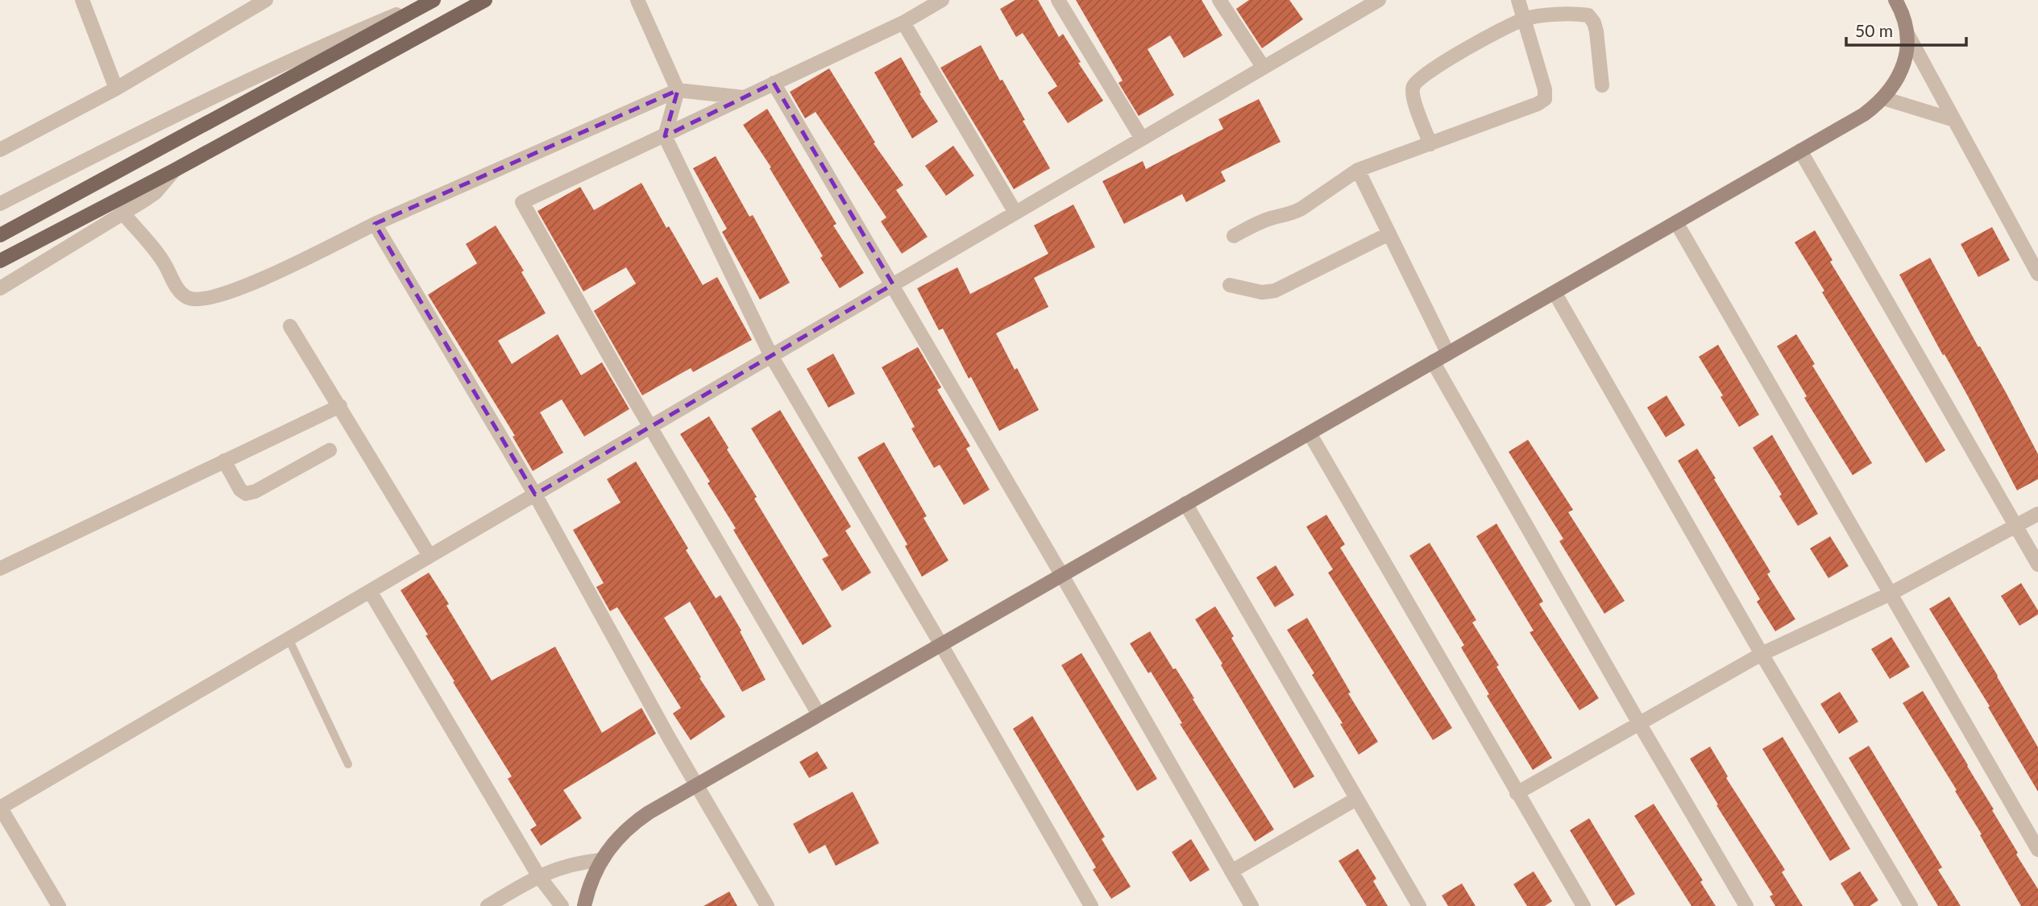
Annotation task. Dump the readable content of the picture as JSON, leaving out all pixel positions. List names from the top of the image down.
{
  "scale_bar": "50 m"
}
